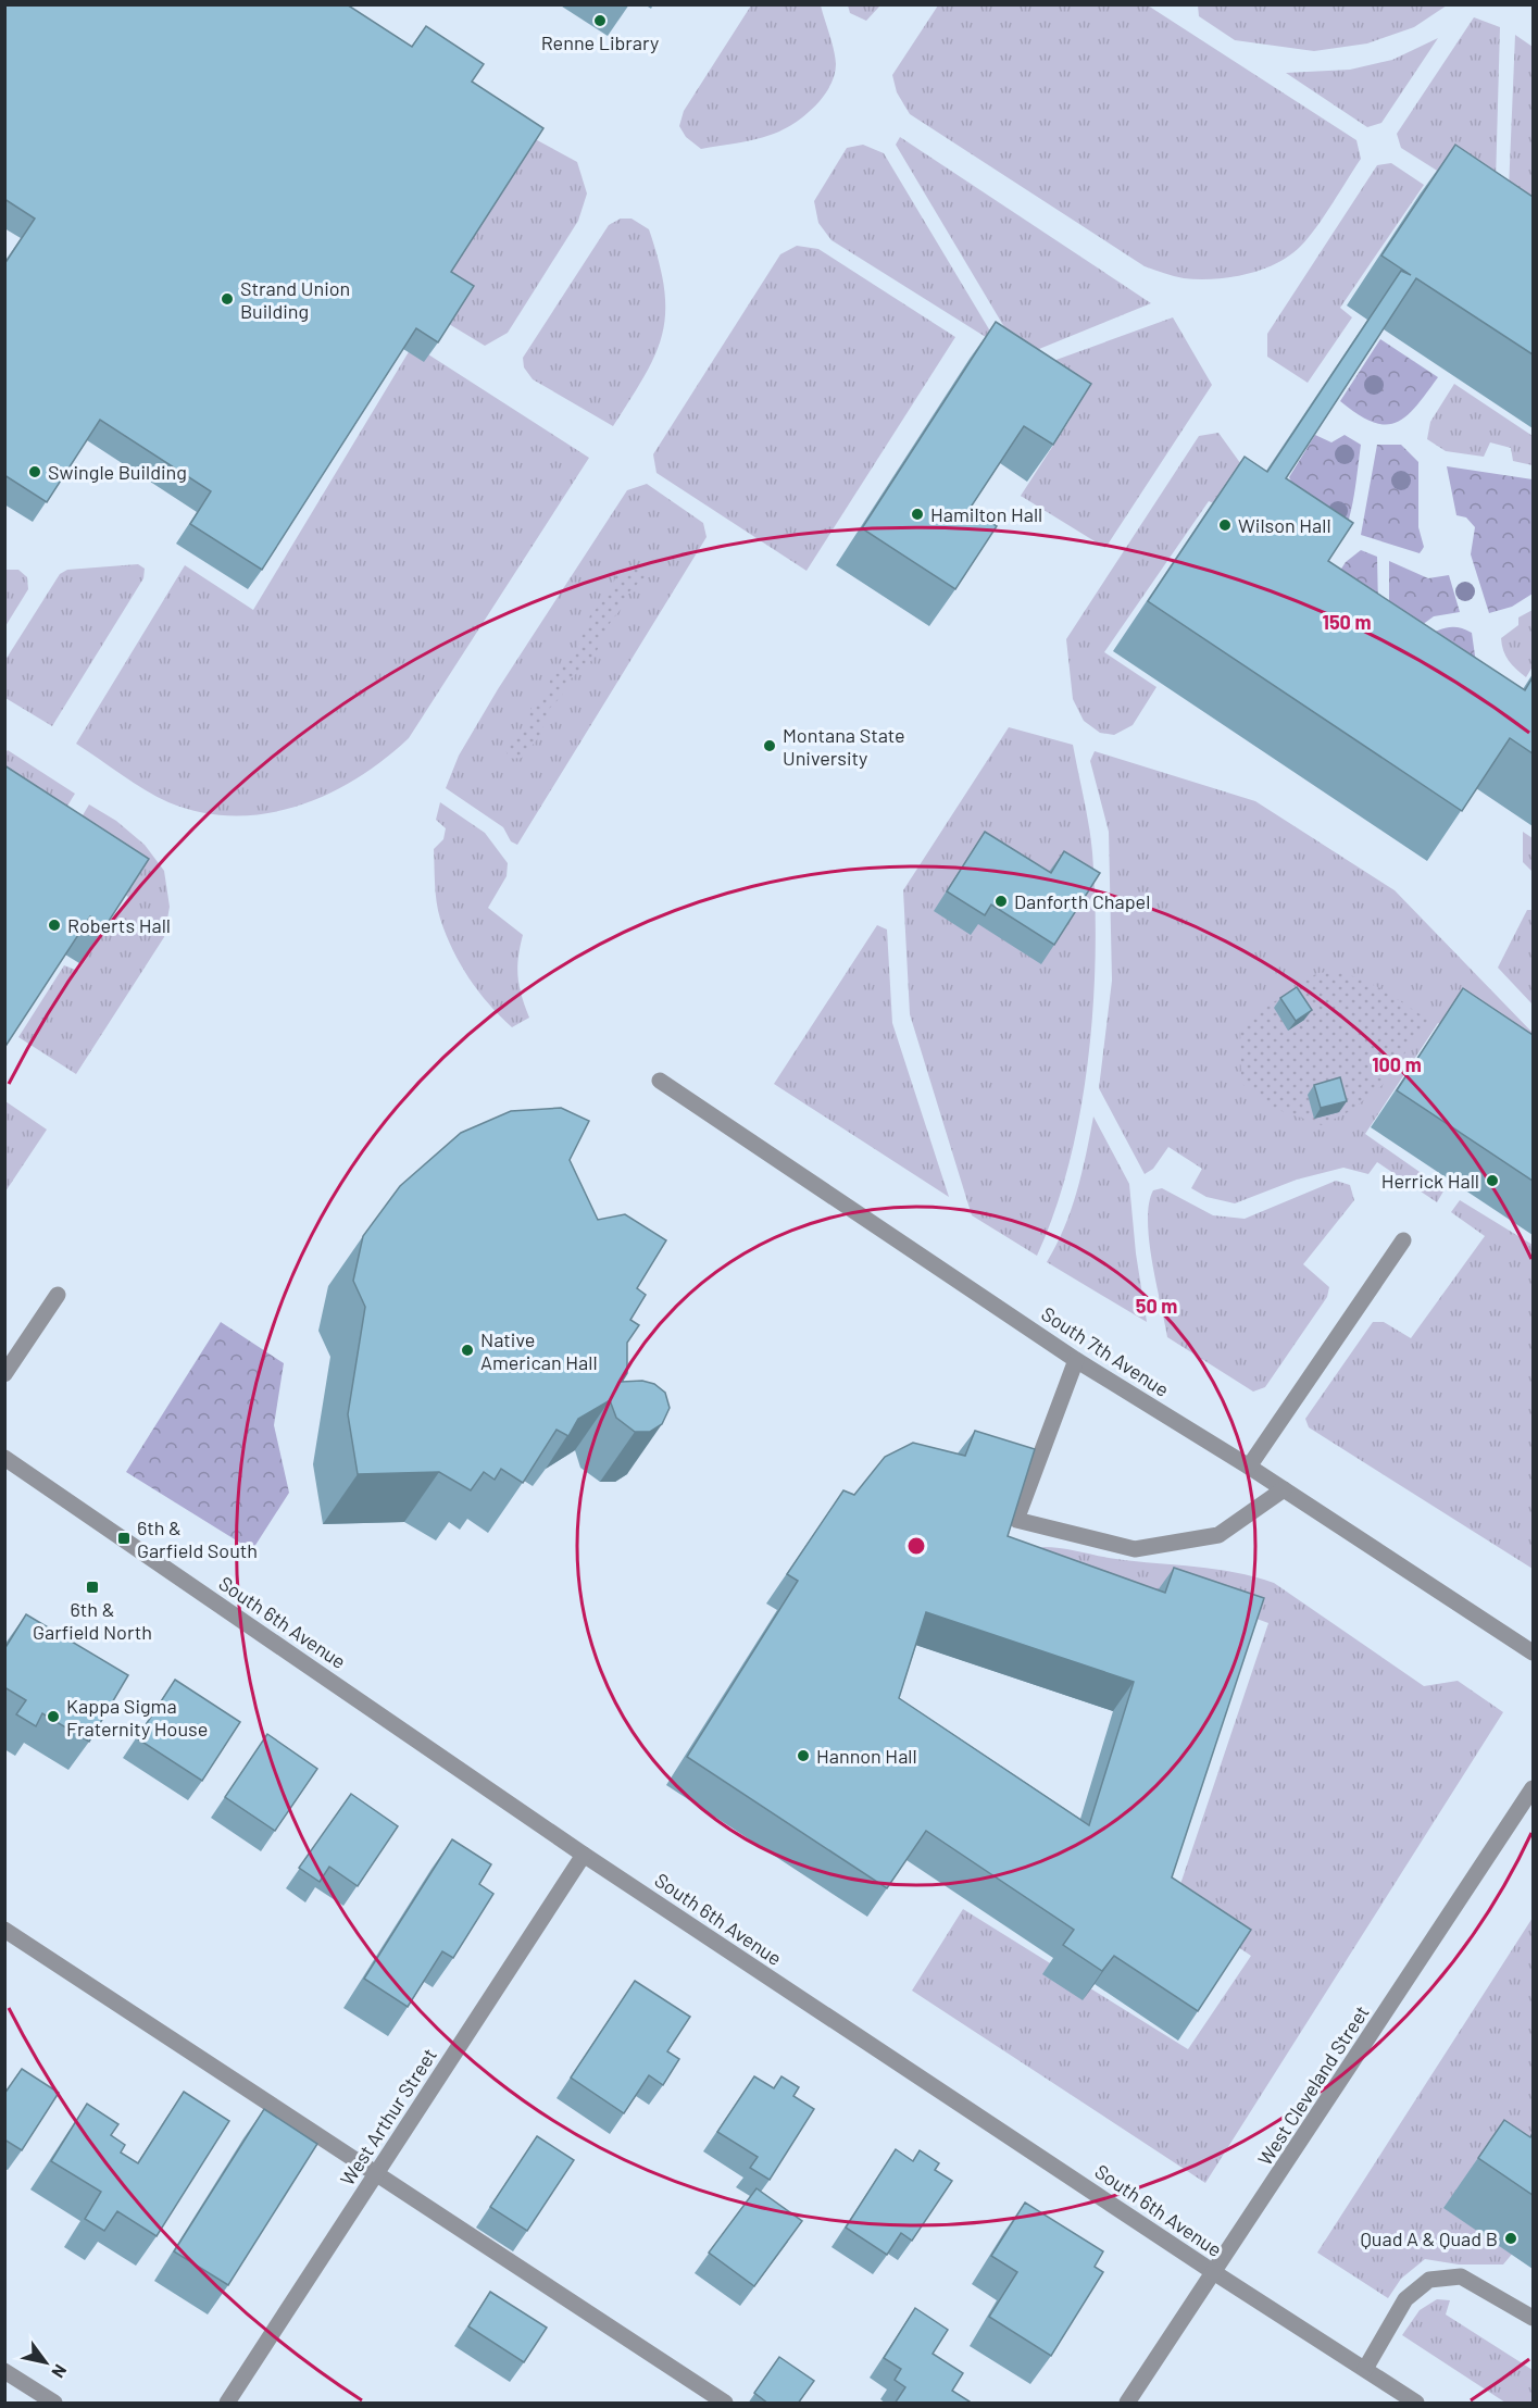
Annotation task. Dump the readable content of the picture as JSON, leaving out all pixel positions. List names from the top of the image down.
{
  "streets": {
    "street": [
      "South 7th Avenue",
      "South 6th Avenue",
      "West Cleveland Street",
      "West Arthur Street"
    ]
  },
  "crossings": [
    ["South 6th Avenue", "West Cleveland Street"],
    ["South 6th Avenue", "West Arthur Street"]
  ],
  "places": {
    "other": [
      "Renne Library",
      "Strand Union Building",
      "Swingle Building",
      "Hamilton Hall",
      "Wilson Hall",
      "Montana State University",
      "Danforth Chapel",
      "Roberts Hall",
      "Herrick Hall",
      "Native American Hall",
      "Kappa Sigma Fraternity House",
      "Hannon Hall",
      "Quad A & Quad B"
    ],
    "transit": ["6th & Garfield South", "6th & Garfield North"]
  },
  "north": "bottom right",
  "rings": ["150 m", "100 m", "50 m"]
}
